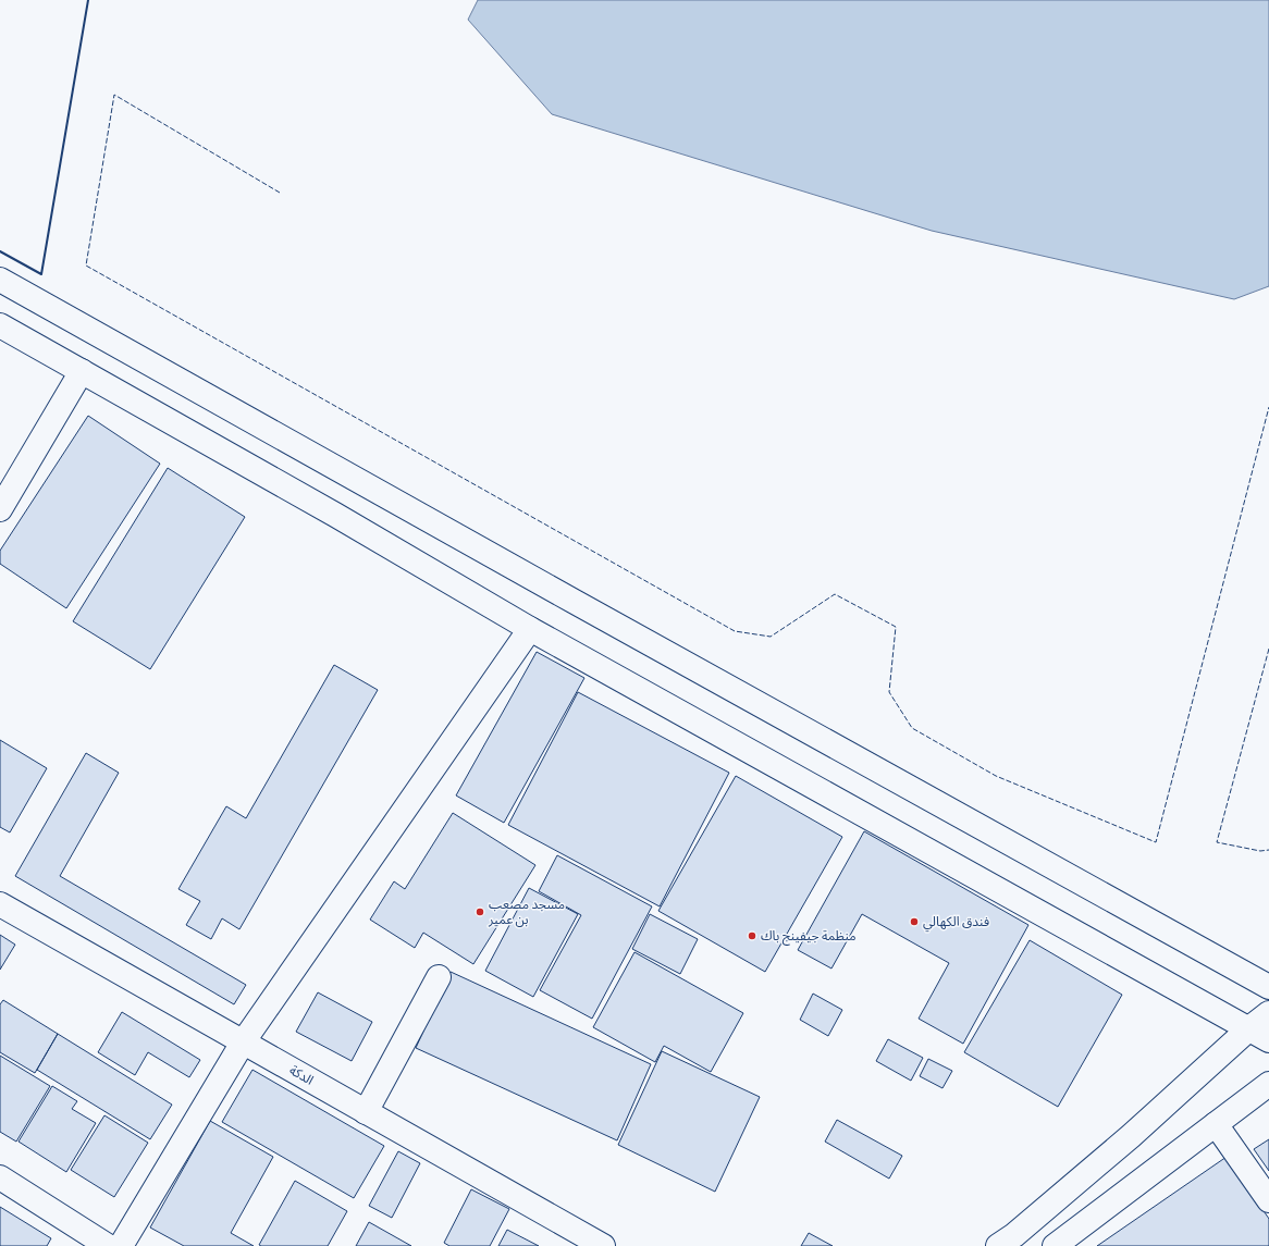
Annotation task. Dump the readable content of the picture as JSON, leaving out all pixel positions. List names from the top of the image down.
{
  "streets": {
    "main road": ["الدكة"]
  },
  "places": ["مسجد مصعب بن عمير", "فندق الكهالي", "منظمة جيفينج باك"]
}
